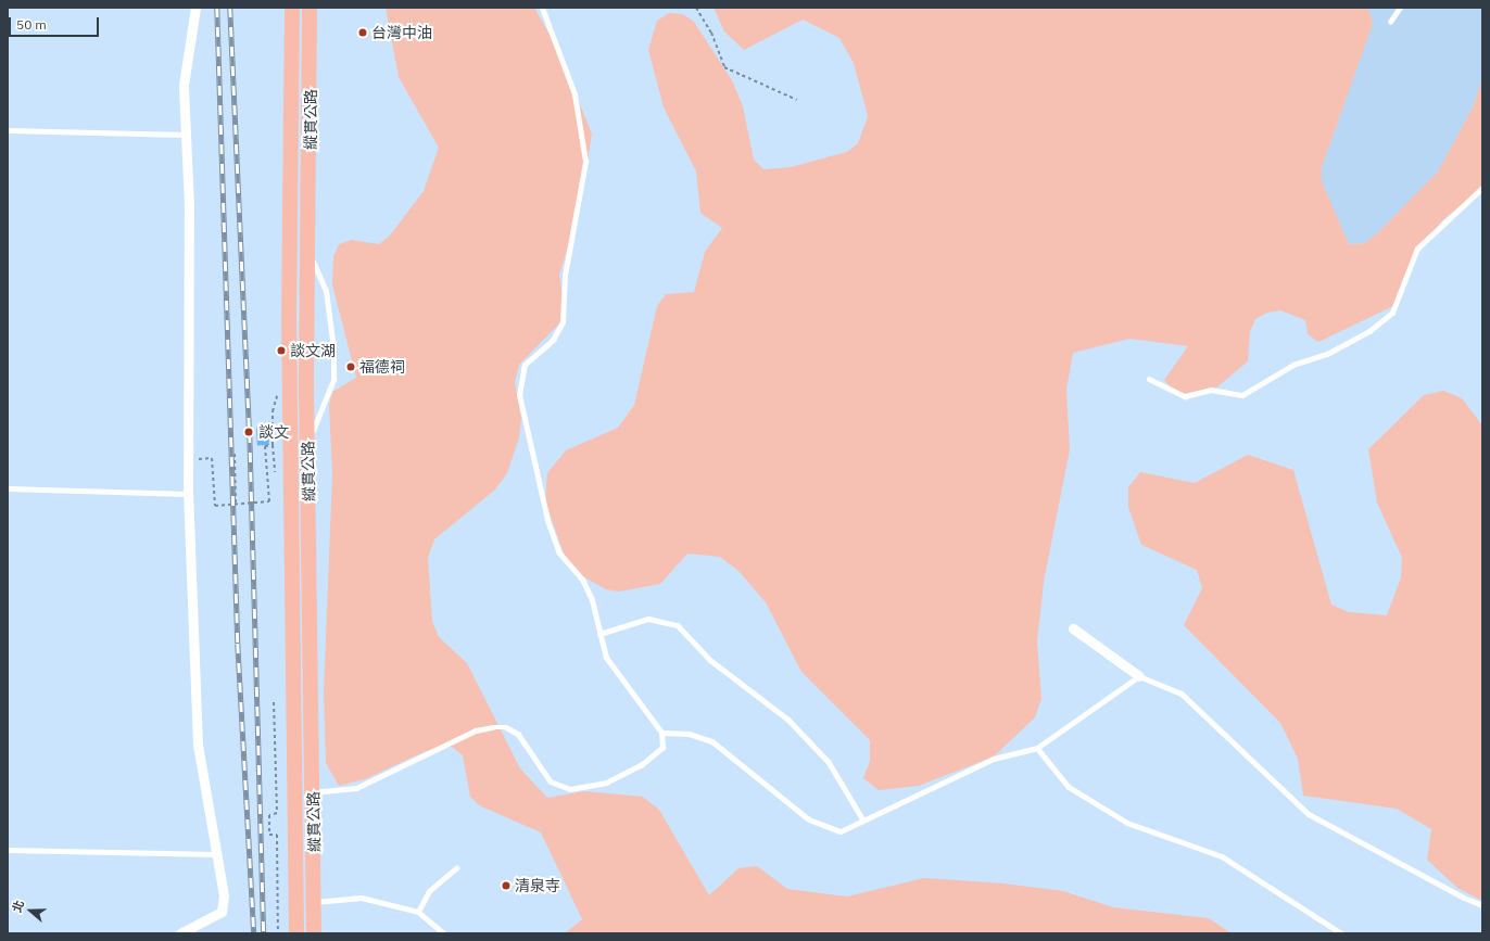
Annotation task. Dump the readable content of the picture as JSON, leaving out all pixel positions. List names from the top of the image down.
{
  "streets": {
    "main road": ["縱貫公路"]
  },
  "places": [
    "台灣中油",
    "談文湖",
    "福德祠",
    "談文",
    "清泉寺"
  ],
  "scale_bar": "50 m",
  "north": "left"
}
